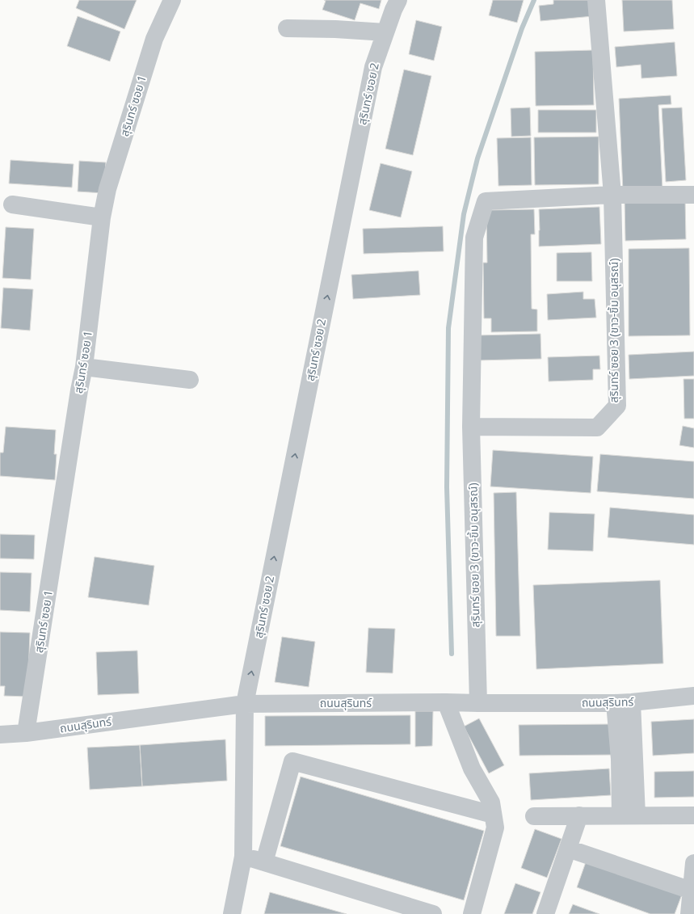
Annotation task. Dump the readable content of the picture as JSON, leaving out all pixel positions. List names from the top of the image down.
{
  "streets": {
    "street": [
      "สุรินทร์ ซอย 2",
      "สุรินทร์ ซอย 1",
      "สุรินทร์ ซอย 3 (ขาว-ขิ้ม อนุสรณ์)",
      "ถนนสุรินทร์"
    ]
  },
  "crossings": [
    ["สุรินทร์ ซอย 2", "ถนนสุรินทร์"],
    ["สุรินทร์ ซอย 1", "ถนนสุรินทร์"],
    ["สุรินทร์ ซอย 3 (ขาว-ขิ้ม อนุสรณ์)", "ถนนสุรินทร์"]
  ],
  "one_way": ["สุรินทร์ ซอย 2"]
}
